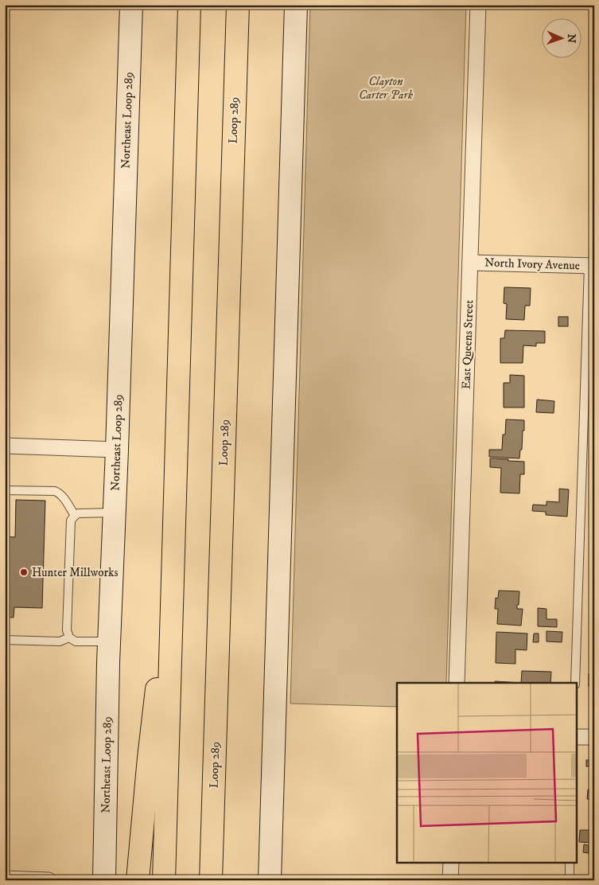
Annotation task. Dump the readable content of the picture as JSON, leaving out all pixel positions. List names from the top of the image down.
{
  "streets": {
    "highway": ["Loop 289"],
    "main road": ["Northeast Loop 289"],
    "street": ["North Ivory Avenue", "East Queens Street"]
  },
  "crossings": [
    ["North Ivory Avenue", "East Queens Street"]
  ],
  "parks": ["Clayton Carter Park"],
  "places": ["Hunter Millworks"],
  "north": "right"
}
